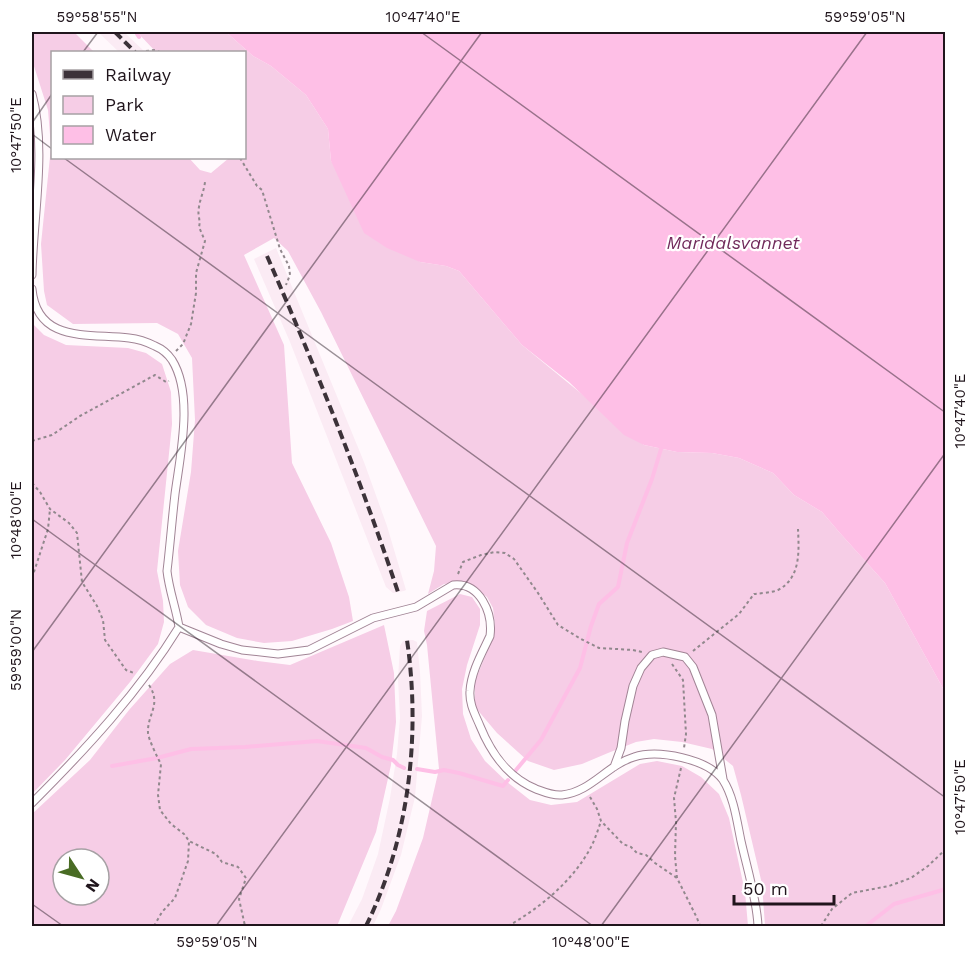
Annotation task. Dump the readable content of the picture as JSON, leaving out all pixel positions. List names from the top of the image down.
{
  "water": ["Maridalsvannet"],
  "legend": ["Railway", "Park", "Water"],
  "scale_bar": "50 m",
  "north": "bottom right",
  "coordinates": [
    "59°58'55\"N",
    "10°47'40\"E",
    "59°59'05\"N",
    "10°47'50\"E",
    "10°48'00\"E",
    "59°59'00\"N"
  ]
}
